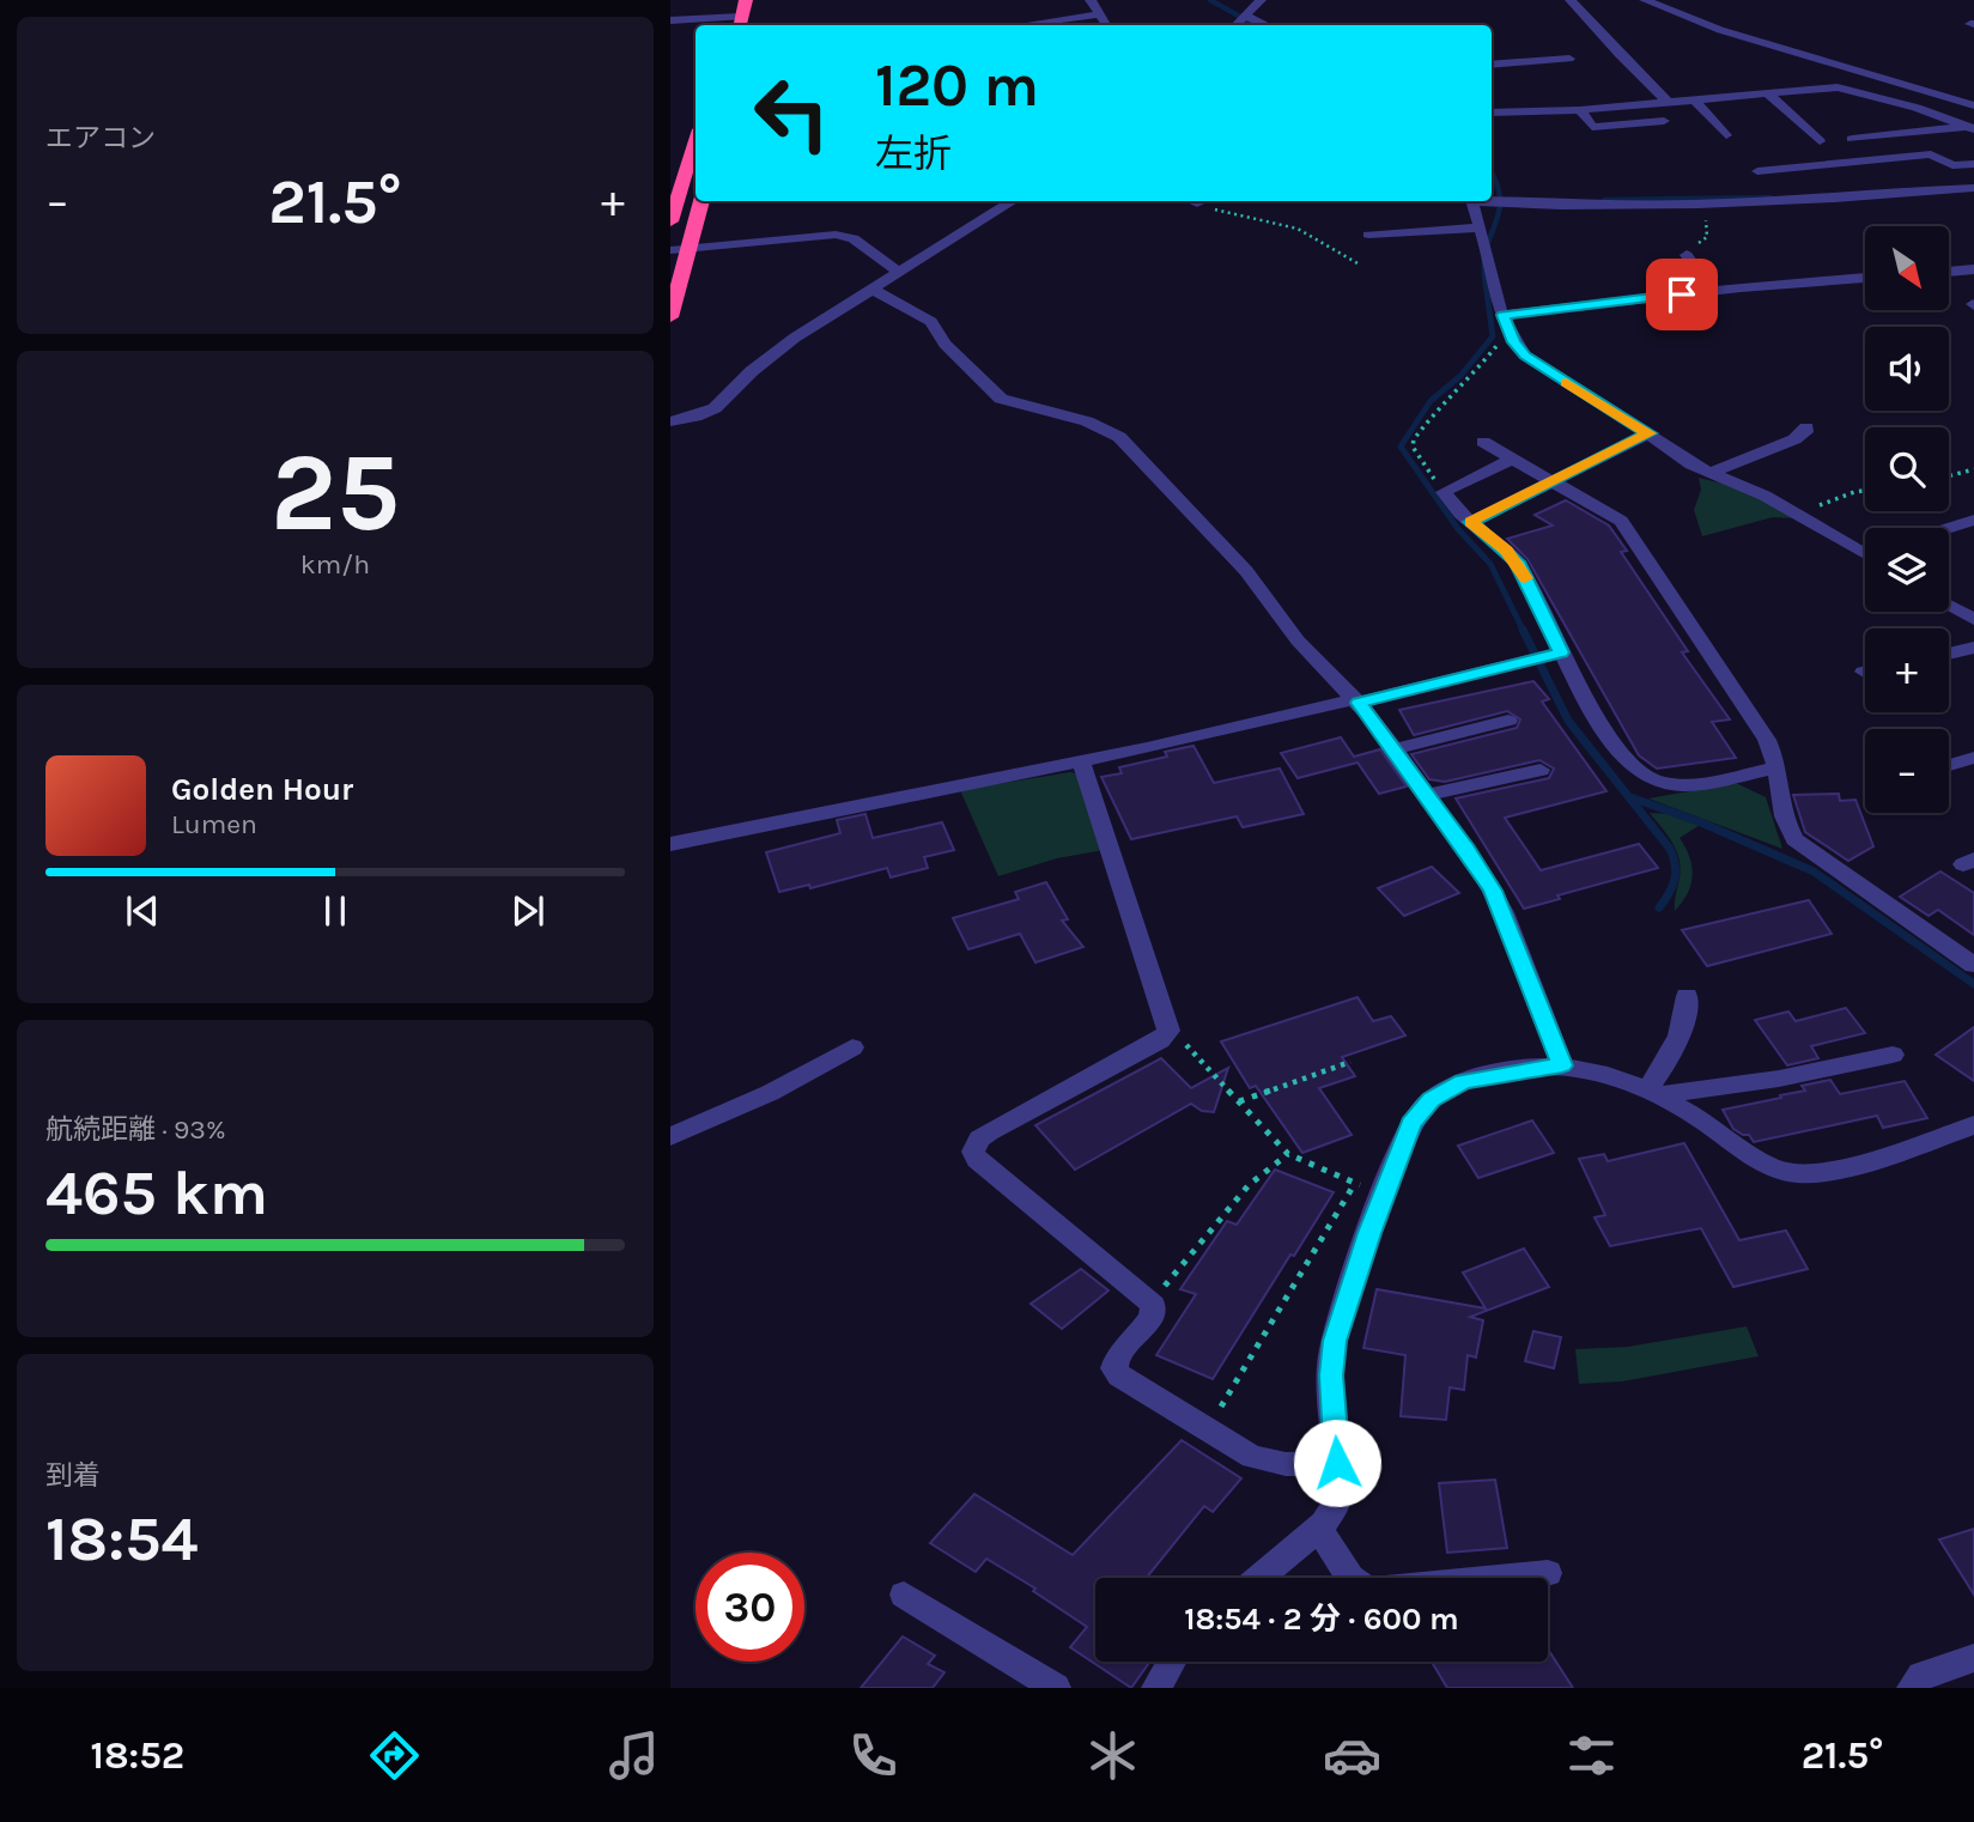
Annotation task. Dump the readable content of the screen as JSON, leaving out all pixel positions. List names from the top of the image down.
{
  "north": "bottom right",
  "page": {
    "tile": [
      "エアコン",
      ["25", "km/h"],
      ["航続距離 · 93%", "465 km"],
      ["到着", "18:54"]
    ],
    "turn": ["120 m", "左折"],
    "heat": ["−", "21.5°", "+"],
    "map_buttons": ["+", "−"],
    "song": ["Golden Hour", "Lumen"],
    "limit": "30",
    "trip": "18:54 · 2 分 · 600 m",
    "tabs": ["18:52", "21.5°"]
  }
}
